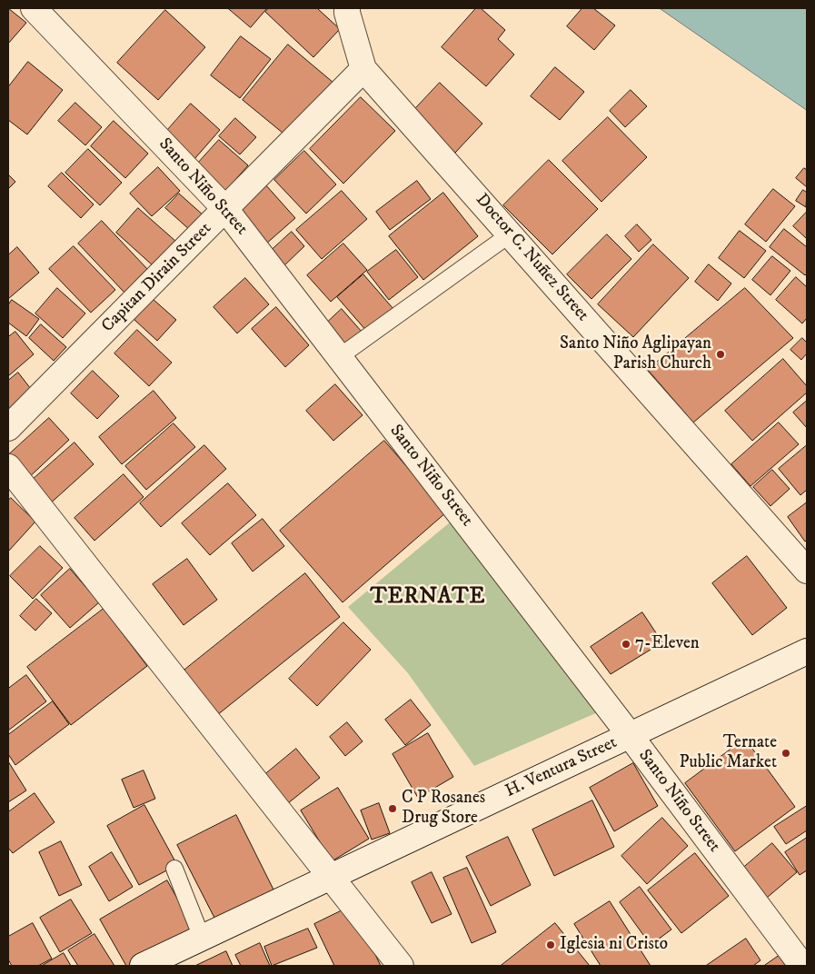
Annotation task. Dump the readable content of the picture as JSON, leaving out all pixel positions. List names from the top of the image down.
{
  "streets": {
    "street": [
      "Santo Niño Street",
      "Doctor C. Nuñez Street",
      "Capitan Dirain Street",
      "H. Ventura Street"
    ]
  },
  "crossings": [
    ["Santo Niño Street", "Capitan Dirain Street"],
    ["Santo Niño Street", "H. Ventura Street"],
    ["Doctor C. Nuñez Street", "Capitan Dirain Street"]
  ],
  "districts": ["TERNATE"],
  "places": [
    "Santo Niño Aglipayan Parish Church",
    "7-Eleven",
    "Ternate Public Market",
    "C P Rosanes Drug Store",
    "Iglesia ni Cristo"
  ]
}
